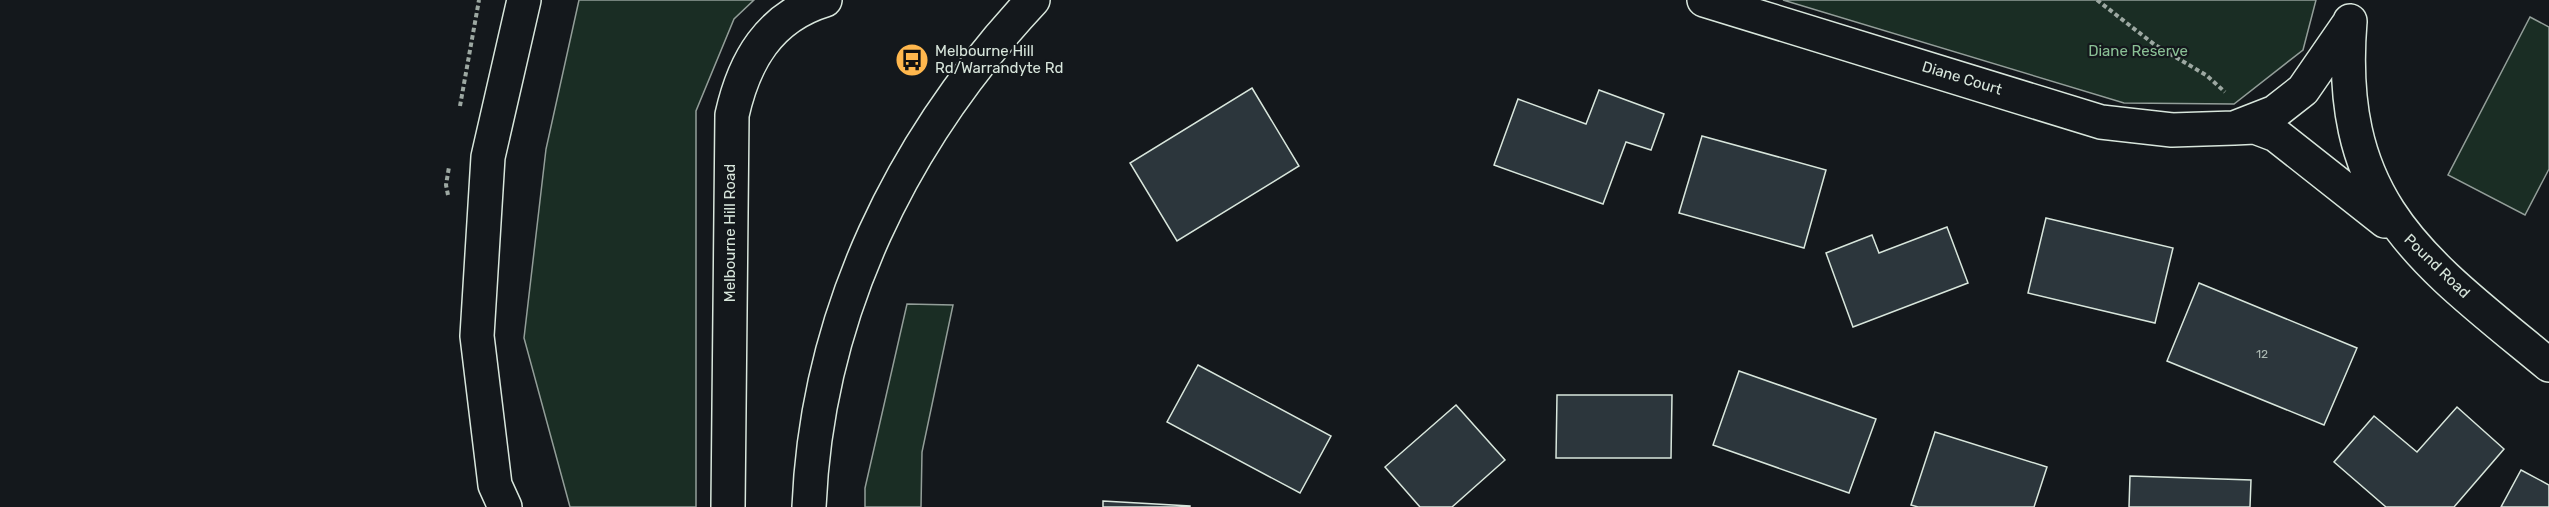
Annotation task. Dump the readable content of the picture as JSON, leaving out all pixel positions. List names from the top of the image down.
{
  "streets": {
    "street": ["Diane Court", "Melbourne Hill Road", "Pound Road"]
  },
  "crossings": [
    ["Diane Court", "Pound Road"]
  ],
  "parks": ["Diane Reserve"],
  "places": {
    "bus stop": ["Melbourne Hill Rd/Warrandyte Rd"]
  },
  "house_numbers": ["12"]
}
